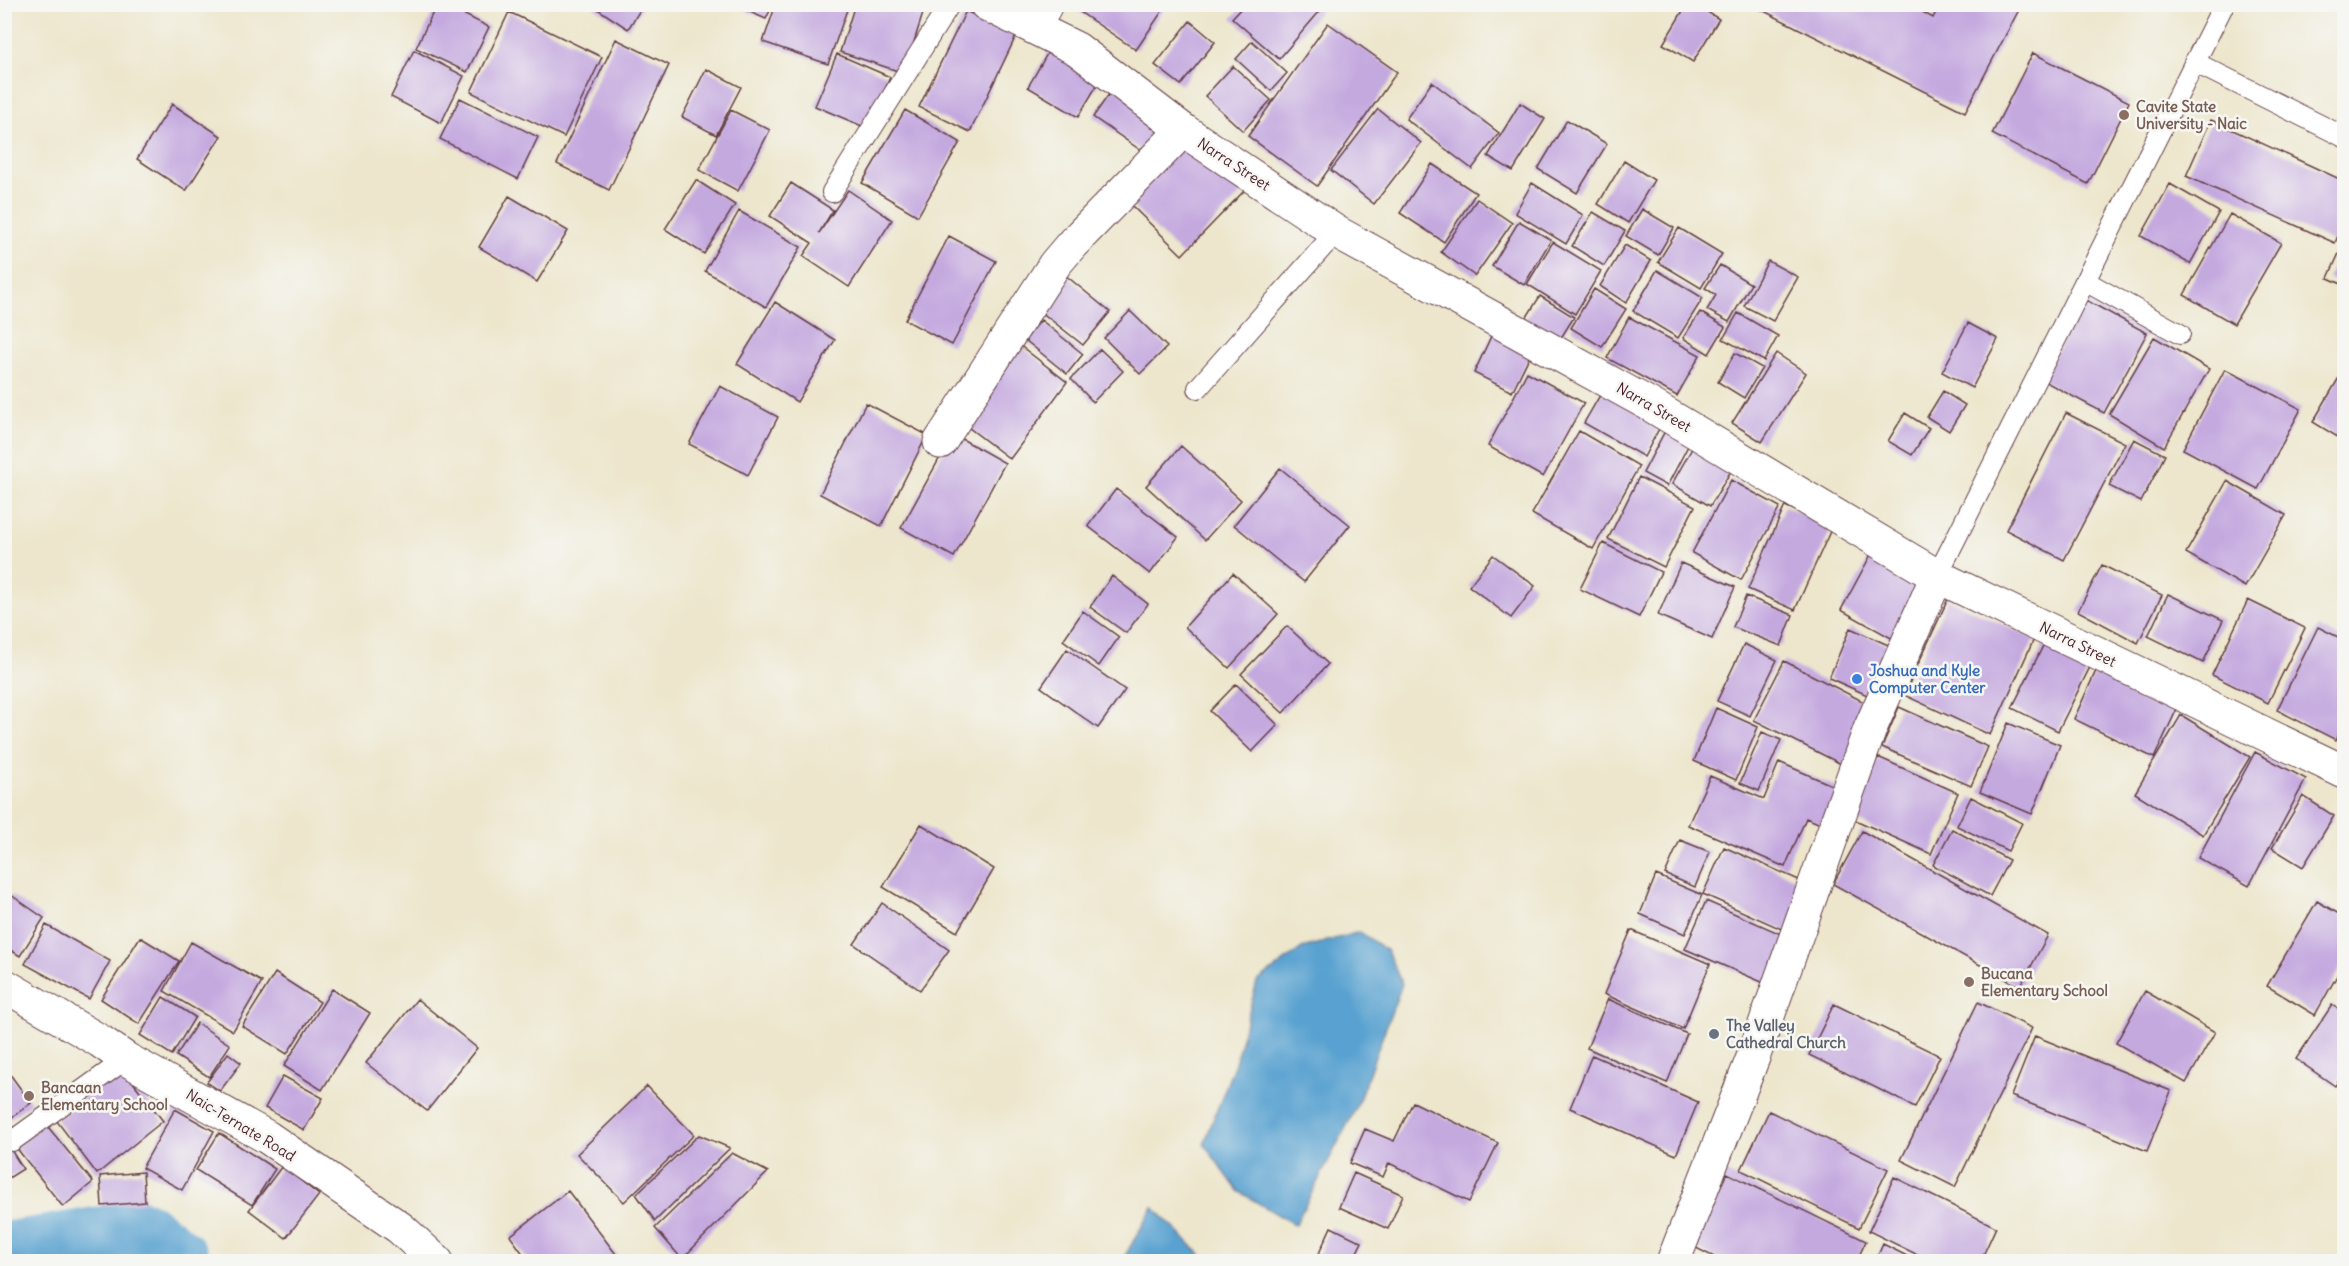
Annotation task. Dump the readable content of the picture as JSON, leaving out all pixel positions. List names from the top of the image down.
{
  "streets": {
    "street": ["Narra Street", "Naic-Ternate Road"]
  },
  "places": [
    "Cavite State University - Naic",
    "Joshua and Kyle Computer Center",
    "Bucana Elementary School",
    "The Valley Cathedral Church",
    "Bancaan Elementary School"
  ]
}
